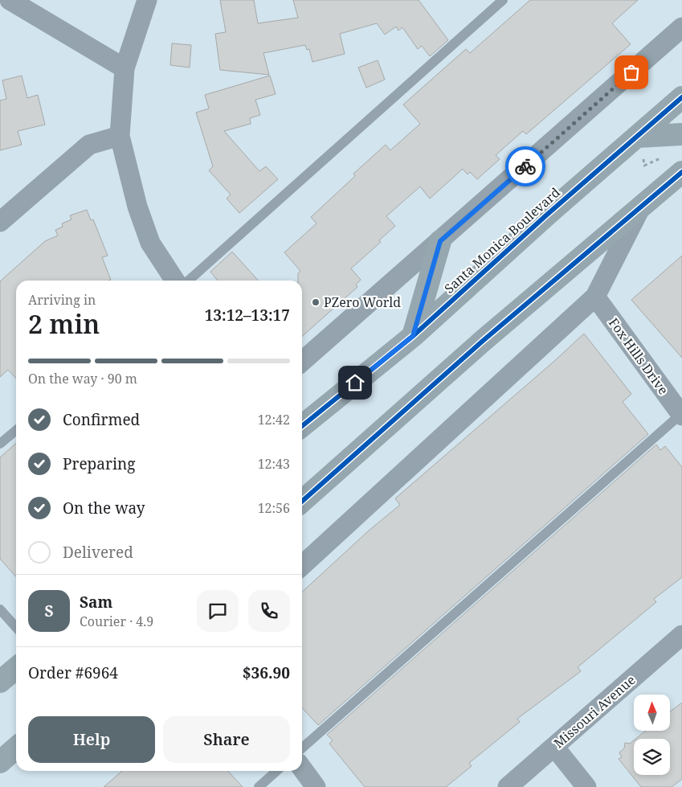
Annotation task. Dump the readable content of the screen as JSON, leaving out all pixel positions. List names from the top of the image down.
{
  "streets": {
    "main road": ["Santa Monica Boulevard"],
    "street": ["Fox Hills Drive", "Missouri Avenue"]
  },
  "places": ["PZero World"],
  "north": "top",
  "page": {
    "heading": ["2 min", "Arriving in", "13:12–13:17"],
    "panel": [
      "Sam",
      "Courier · 4.9",
      "Order #6964",
      "$36.90"
    ],
    "bar": "On the way · 90 m",
    "list": [
      ["Confirmed", "12:42"],
      ["Preparing", "12:43"],
      ["On the way", "12:56"],
      "Delivered"
    ],
    "round": "S",
    "buttons": ["Help", "Share"]
  }
}
